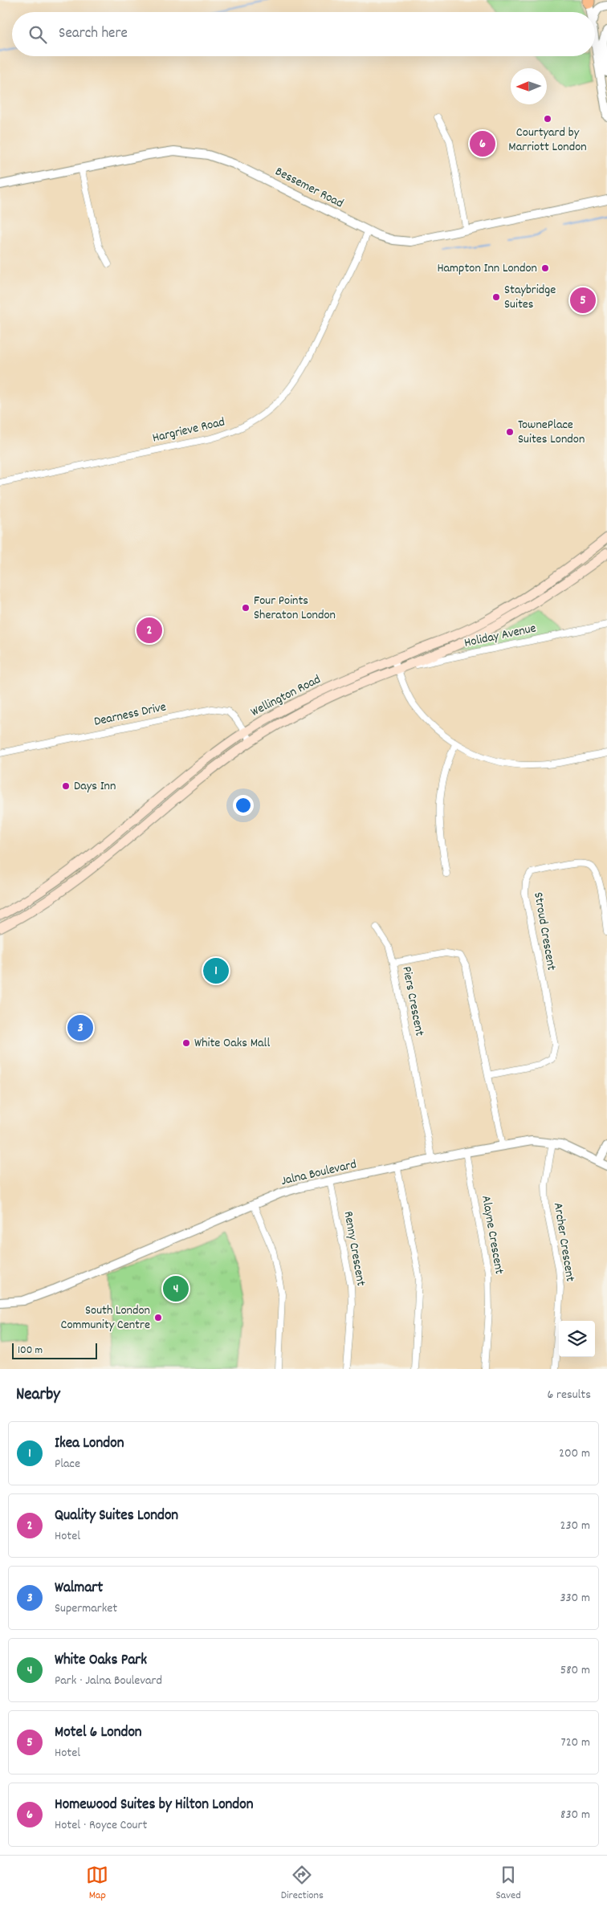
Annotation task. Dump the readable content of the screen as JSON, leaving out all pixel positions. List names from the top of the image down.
{
  "streets": {
    "main road": ["Wellington Road"],
    "street": [
      "Bessemer Road",
      "Hargrieve Road",
      "Holiday Avenue",
      "Dearness Drive",
      "Stroud Crescent",
      "Piers Crescent",
      "Jalna Boulevard",
      "Alayne Crescent",
      "Archer Crescent",
      "Renny Crescent"
    ]
  },
  "crossings": [
    ["Bessemer Road", "Hargrieve Road"],
    ["Holiday Avenue", "Wellington Road"],
    ["Wellington Road", "Dearness Drive"],
    ["Stroud Crescent", "Piers Crescent"],
    ["Piers Crescent", "Jalna Boulevard"],
    ["Jalna Boulevard", "Alayne Crescent"],
    ["Jalna Boulevard", "Archer Crescent"],
    ["Jalna Boulevard", "Renny Crescent"]
  ],
  "places": [
    "Courtyard by Marriott London",
    "Hampton Inn London",
    "Staybridge Suites",
    "TownePlace Suites London",
    "Four Points Sheraton London",
    "Days Inn",
    "White Oaks Mall",
    "South London Community Centre"
  ],
  "scale_bar": "100 m",
  "north": "left",
  "page": {
    "search": "Search here",
    "pins": [
      "6",
      "5",
      "2",
      "1",
      "3",
      "4"
    ],
    "scale": "100 m",
    "heading": ["Nearby", "6 results"],
    "list": [
      {
        "mark": "1",
        "name": "Ikea London",
        "note": "Place",
        "value": "200 m"
      },
      {
        "mark": "2",
        "name": "Quality Suites London",
        "note": "Hotel",
        "value": "230 m"
      },
      {
        "mark": "3",
        "name": "Walmart",
        "note": "Supermarket",
        "value": "330 m"
      },
      {
        "mark": "4",
        "name": "White Oaks Park",
        "note": "Park · Jalna Boulevard",
        "value": "580 m"
      },
      {
        "mark": "5",
        "name": "Motel 6 London",
        "note": "Hotel",
        "value": "720 m"
      },
      {
        "mark": "6",
        "name": "Homewood Suites by Hilton London",
        "note": "Hotel · Royce Court",
        "value": "830 m"
      }
    ],
    "nav": ["Map", "Directions", "Saved"]
  }
}
